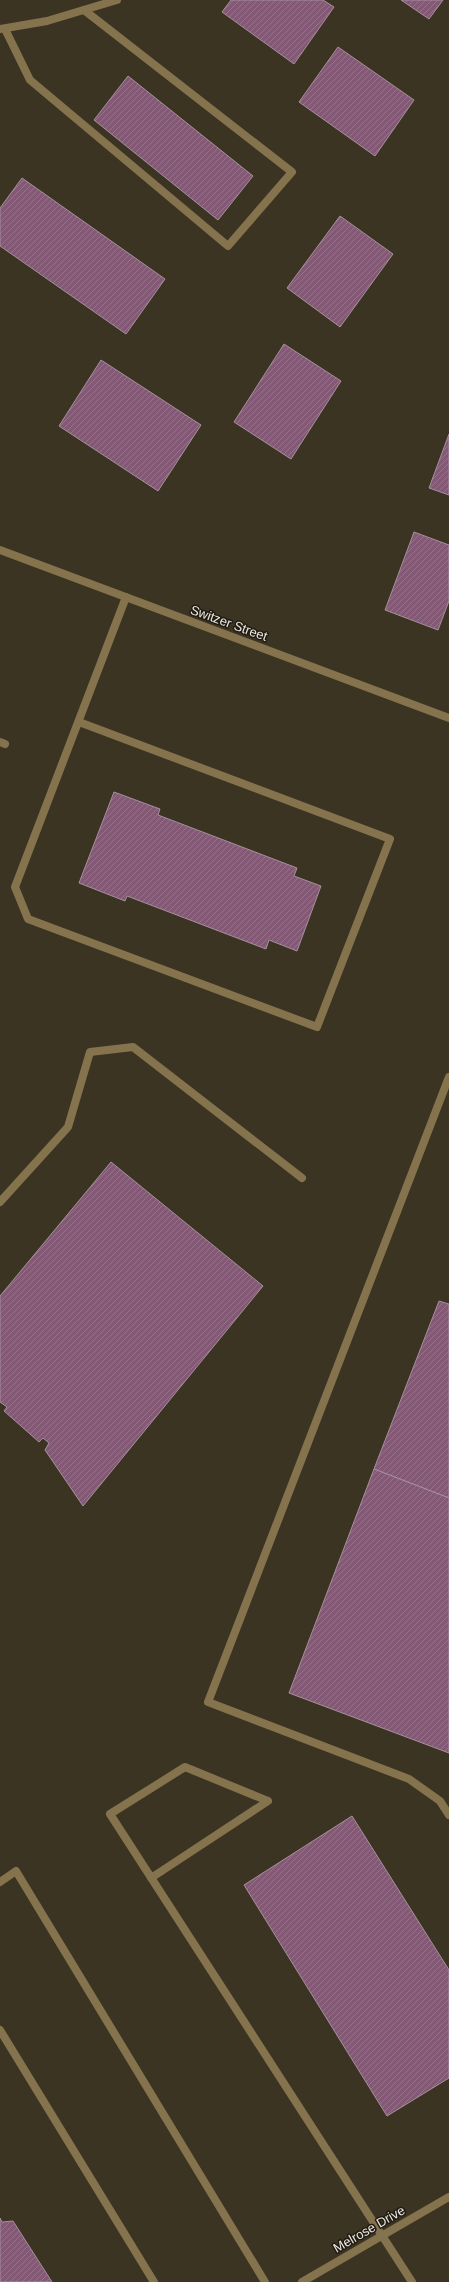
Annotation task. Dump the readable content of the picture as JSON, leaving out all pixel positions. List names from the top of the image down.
{
  "streets": {
    "street": ["Switzer Street", "Melrose Drive"]
  }
}
